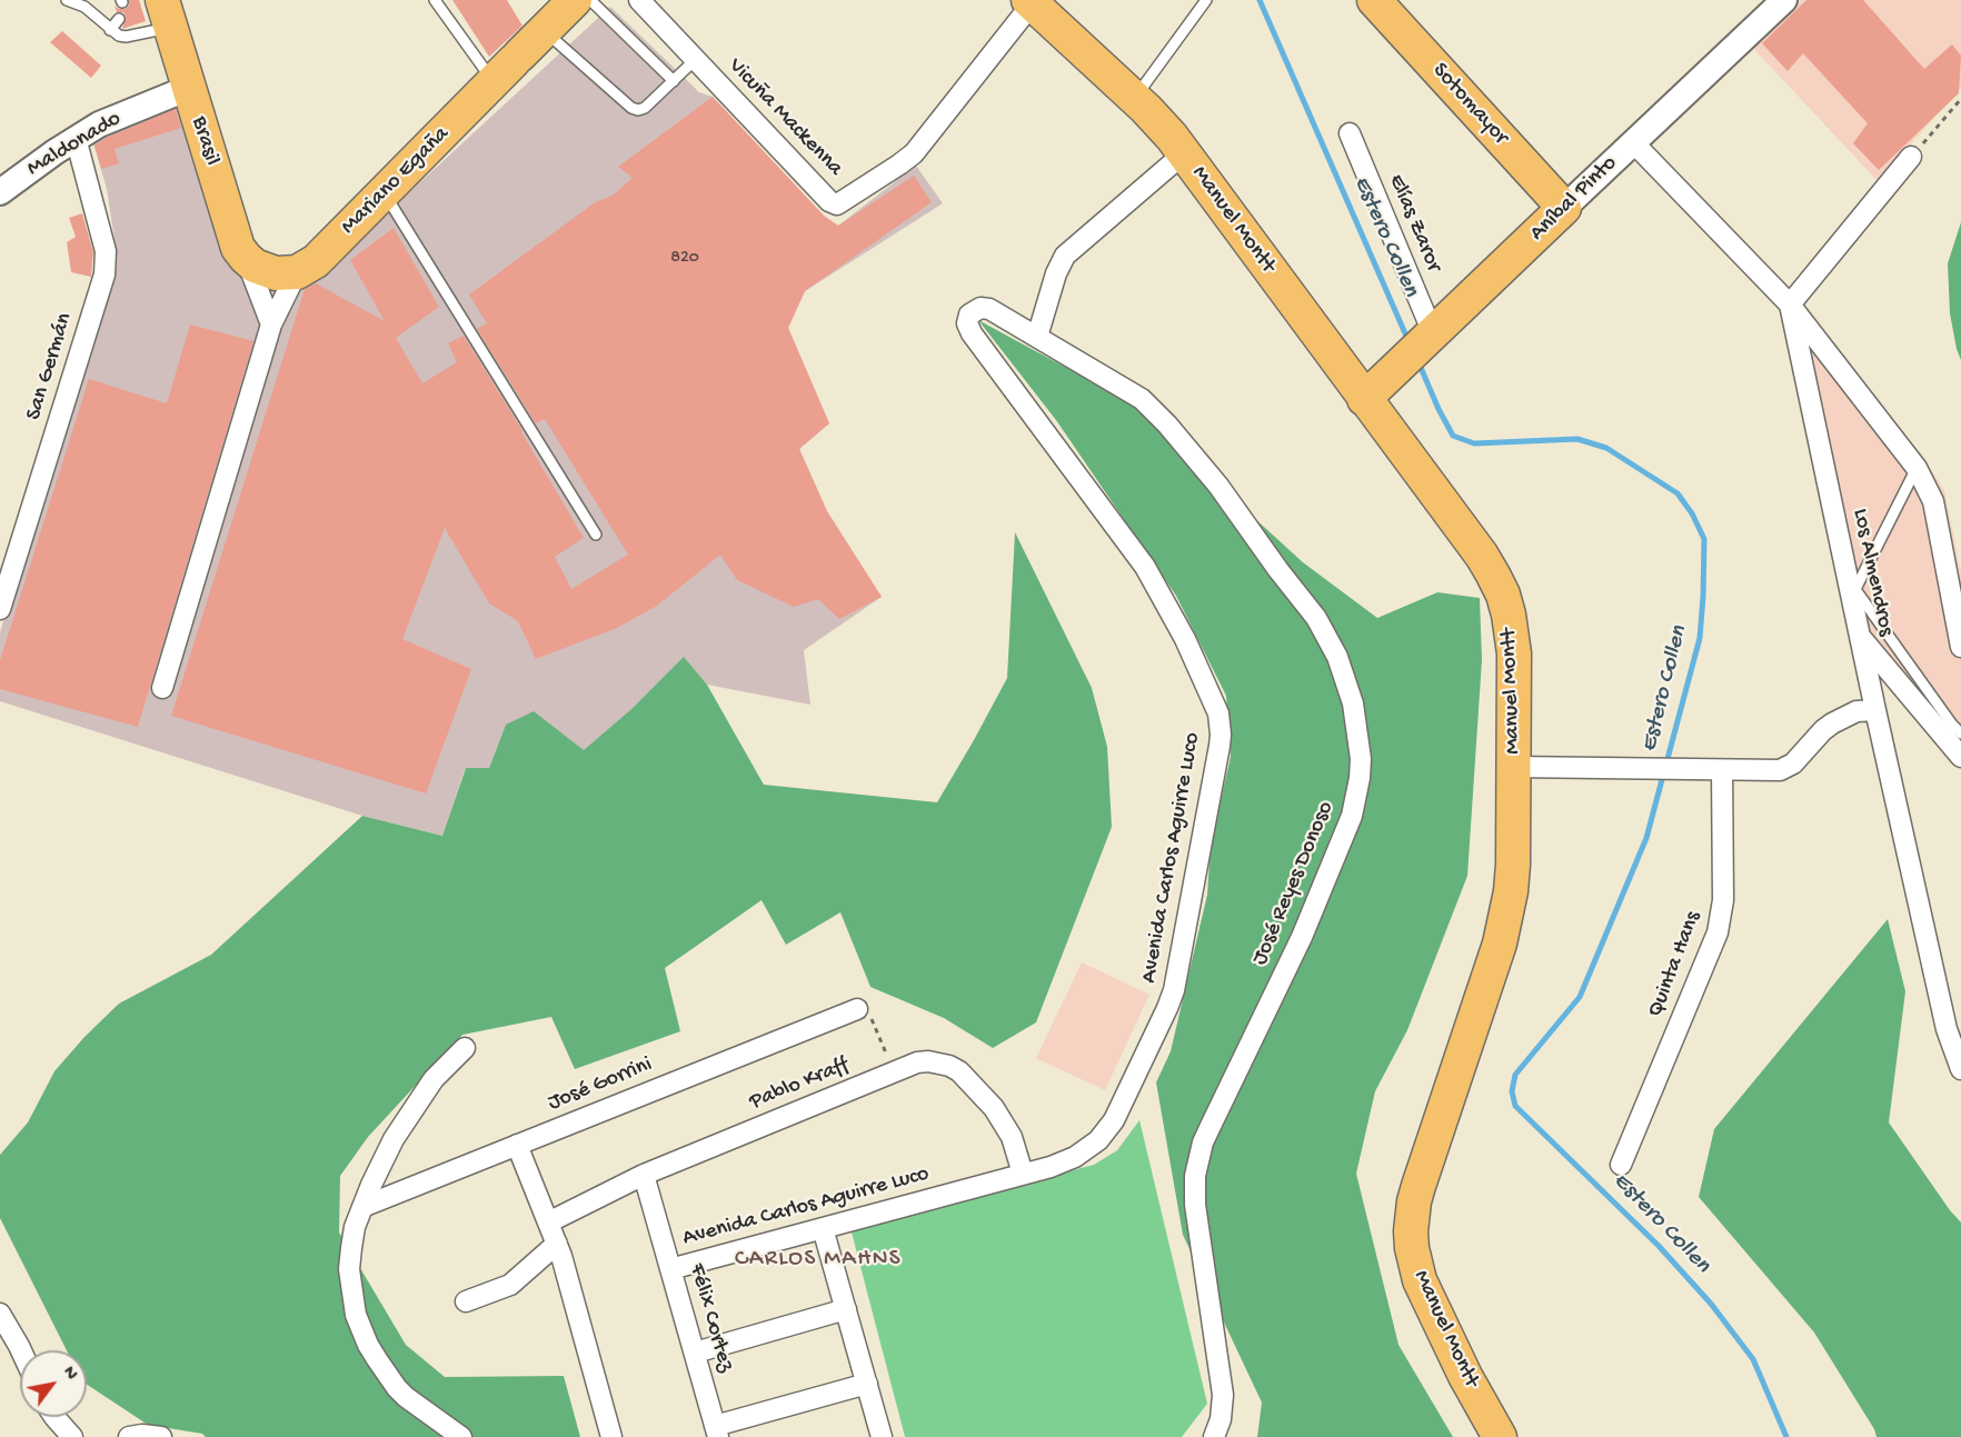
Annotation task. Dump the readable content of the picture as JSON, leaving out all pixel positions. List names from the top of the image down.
{
  "streets": {
    "main road": [
      "Sotomayor",
      "Brasil",
      "Mariano Egaña",
      "Aníbal Pinto",
      "Manuel Montt"
    ],
    "street": [
      "Vicuña Mackenna",
      "Maldonado",
      "Elías Zaror",
      "San Germán",
      "Los Almendros",
      "Avenida Carlos Aguirre Luco",
      "José Reyes Donoso",
      "Quinta Hans",
      "José Gorrini",
      "Pablo Kraff",
      "Félix Cortez"
    ]
  },
  "crossings": [
    ["Sotomayor", "Aníbal Pinto"],
    ["Vicuña Mackenna", "Manuel Montt"],
    ["Brasil", "Maldonado"],
    ["Brasil", "Mariano Egaña"],
    ["Maldonado", "San Germán"],
    ["Aníbal Pinto", "Manuel Montt"],
    ["Aníbal Pinto", "Elías Zaror"],
    ["Avenida Carlos Aguirre Luco", "José Reyes Donoso"],
    ["Avenida Carlos Aguirre Luco", "Pablo Kraff"],
    ["Avenida Carlos Aguirre Luco", "Félix Cortez"],
    ["Pablo Kraff", "Félix Cortez"]
  ],
  "districts": ["CARLOS MAHNS"],
  "water": ["Estero Collen"],
  "house_numbers": ["820"],
  "north": "top right"
}
